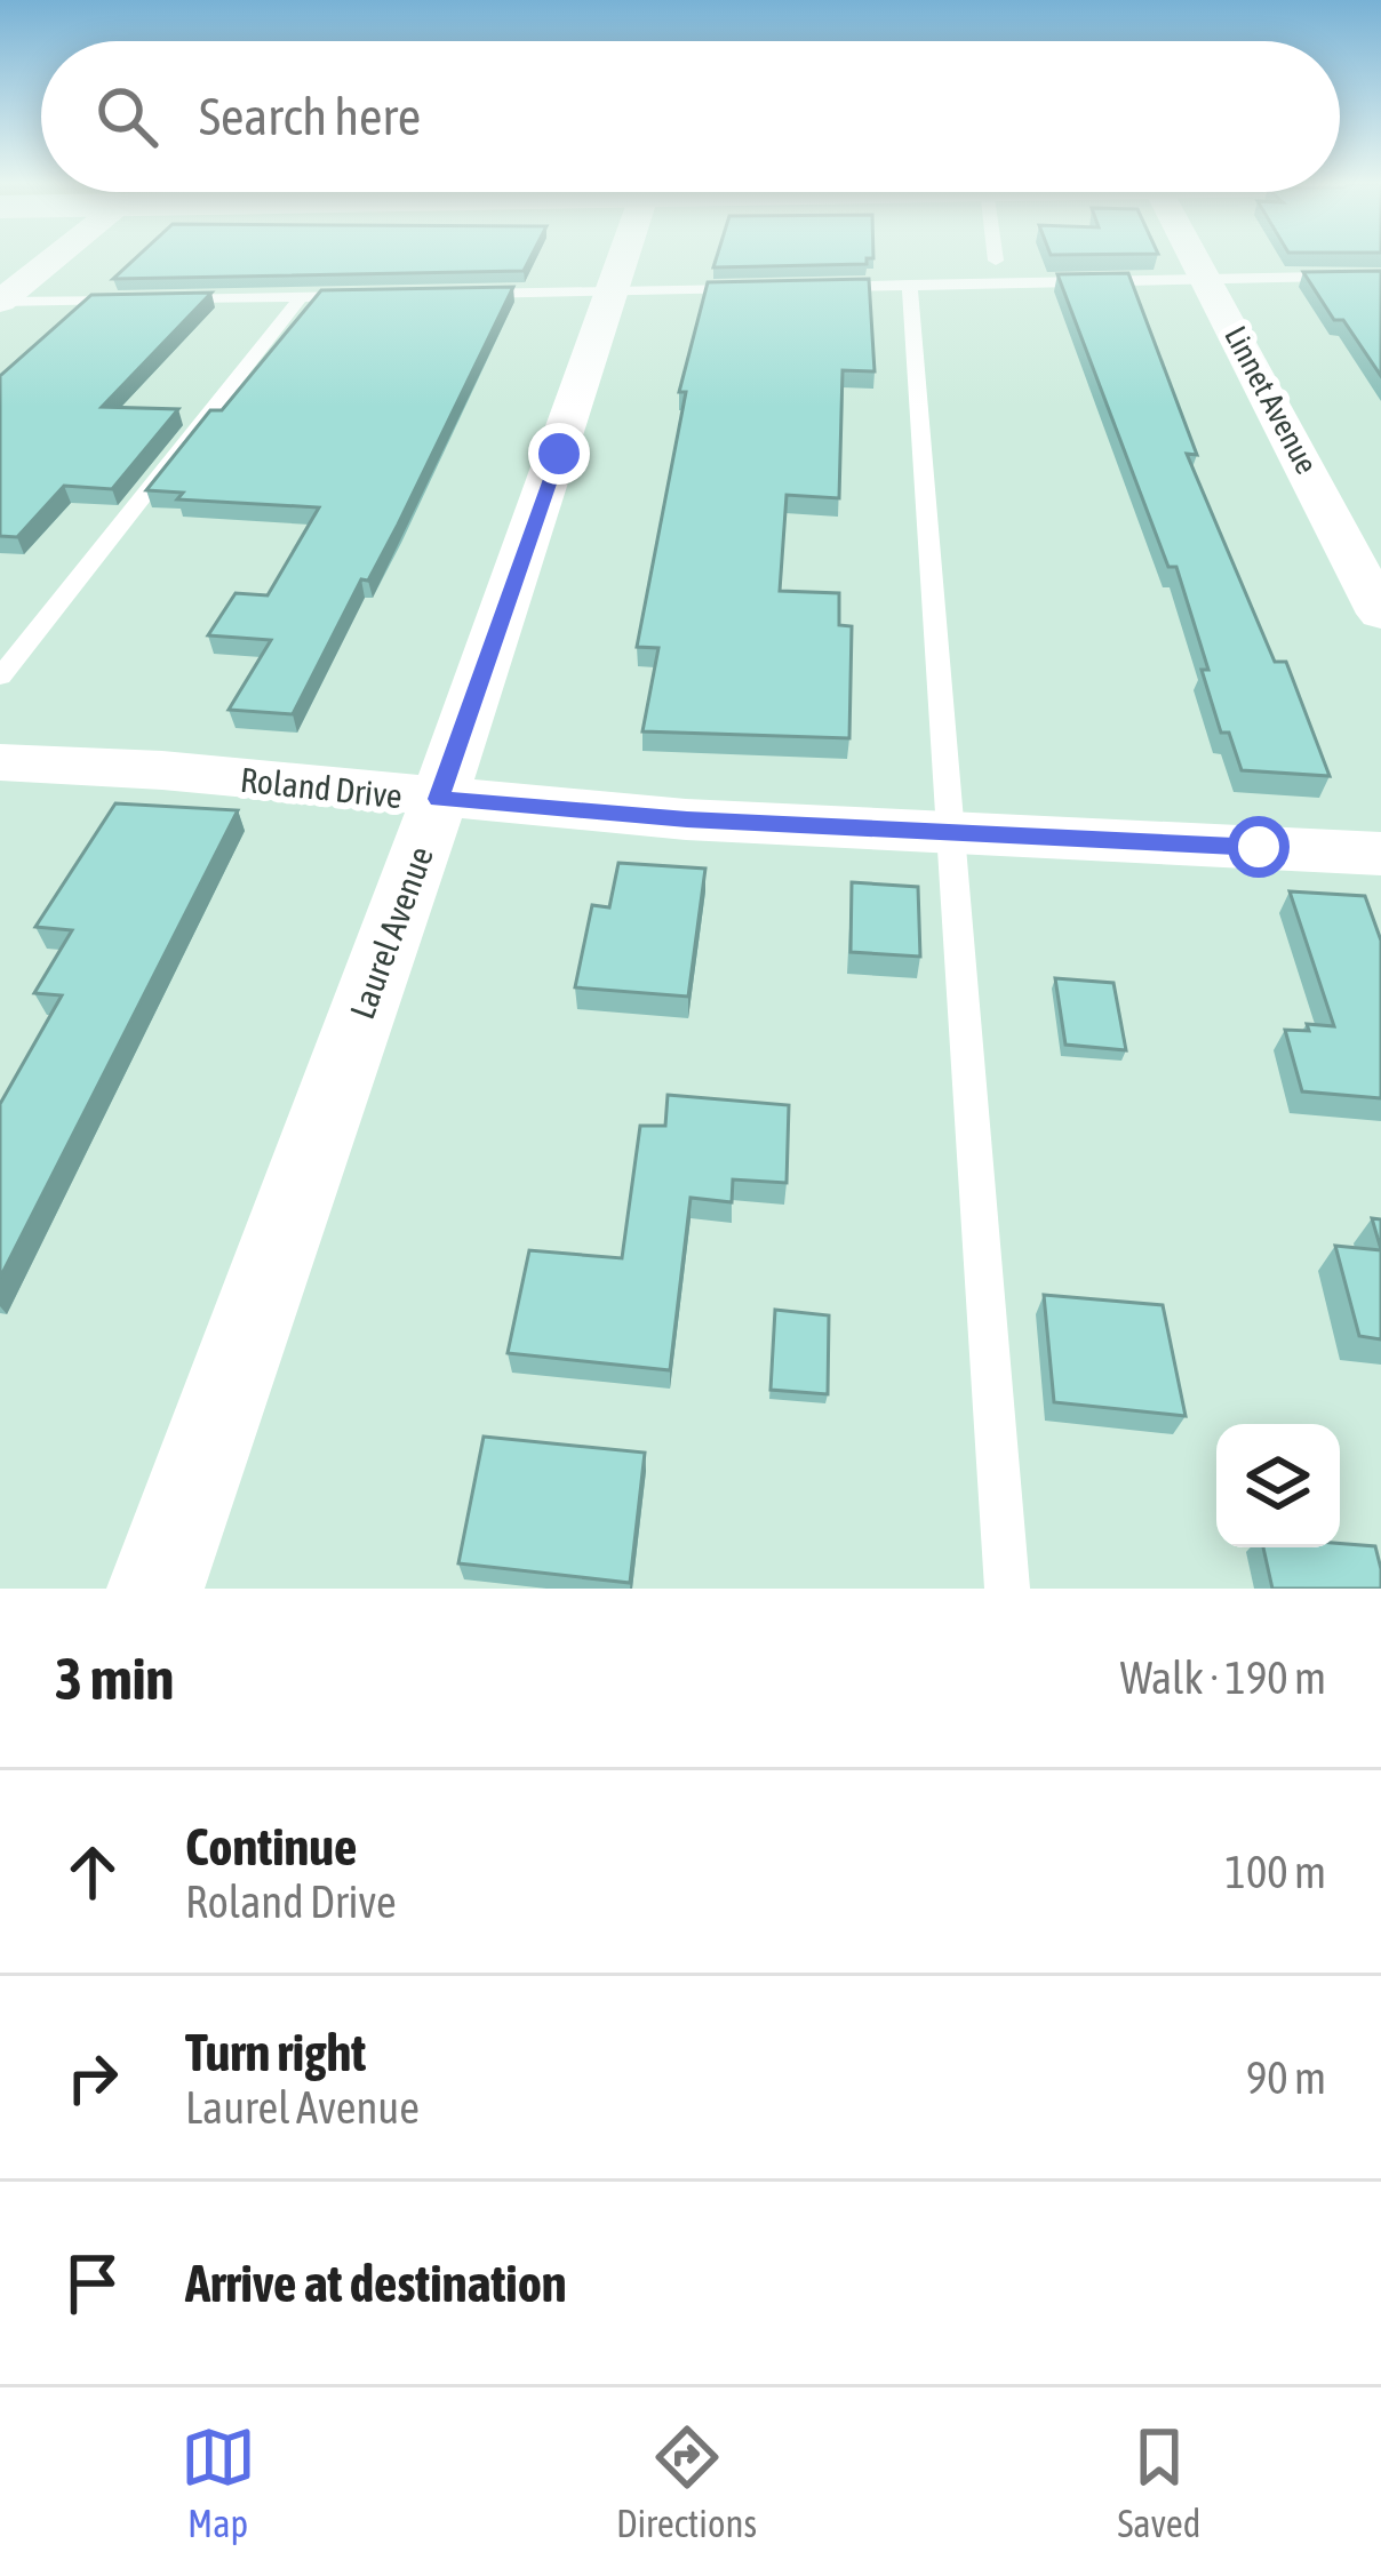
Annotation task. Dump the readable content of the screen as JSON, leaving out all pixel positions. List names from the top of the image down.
{
  "streets": {
    "street": ["Linnet Avenue", "Roland Drive", "Laurel Avenue"]
  },
  "crossings": [
    ["Roland Drive", "Laurel Avenue"]
  ],
  "page": {
    "search": "Search here",
    "heading": ["3 min", "Walk · 190 m"],
    "list": [
      ["Continue", "Roland Drive", "100 m"],
      ["Turn right", "Laurel Avenue", "90 m"],
      "Arrive at destination"
    ],
    "nav": ["Map", "Directions", "Saved"]
  }
}
